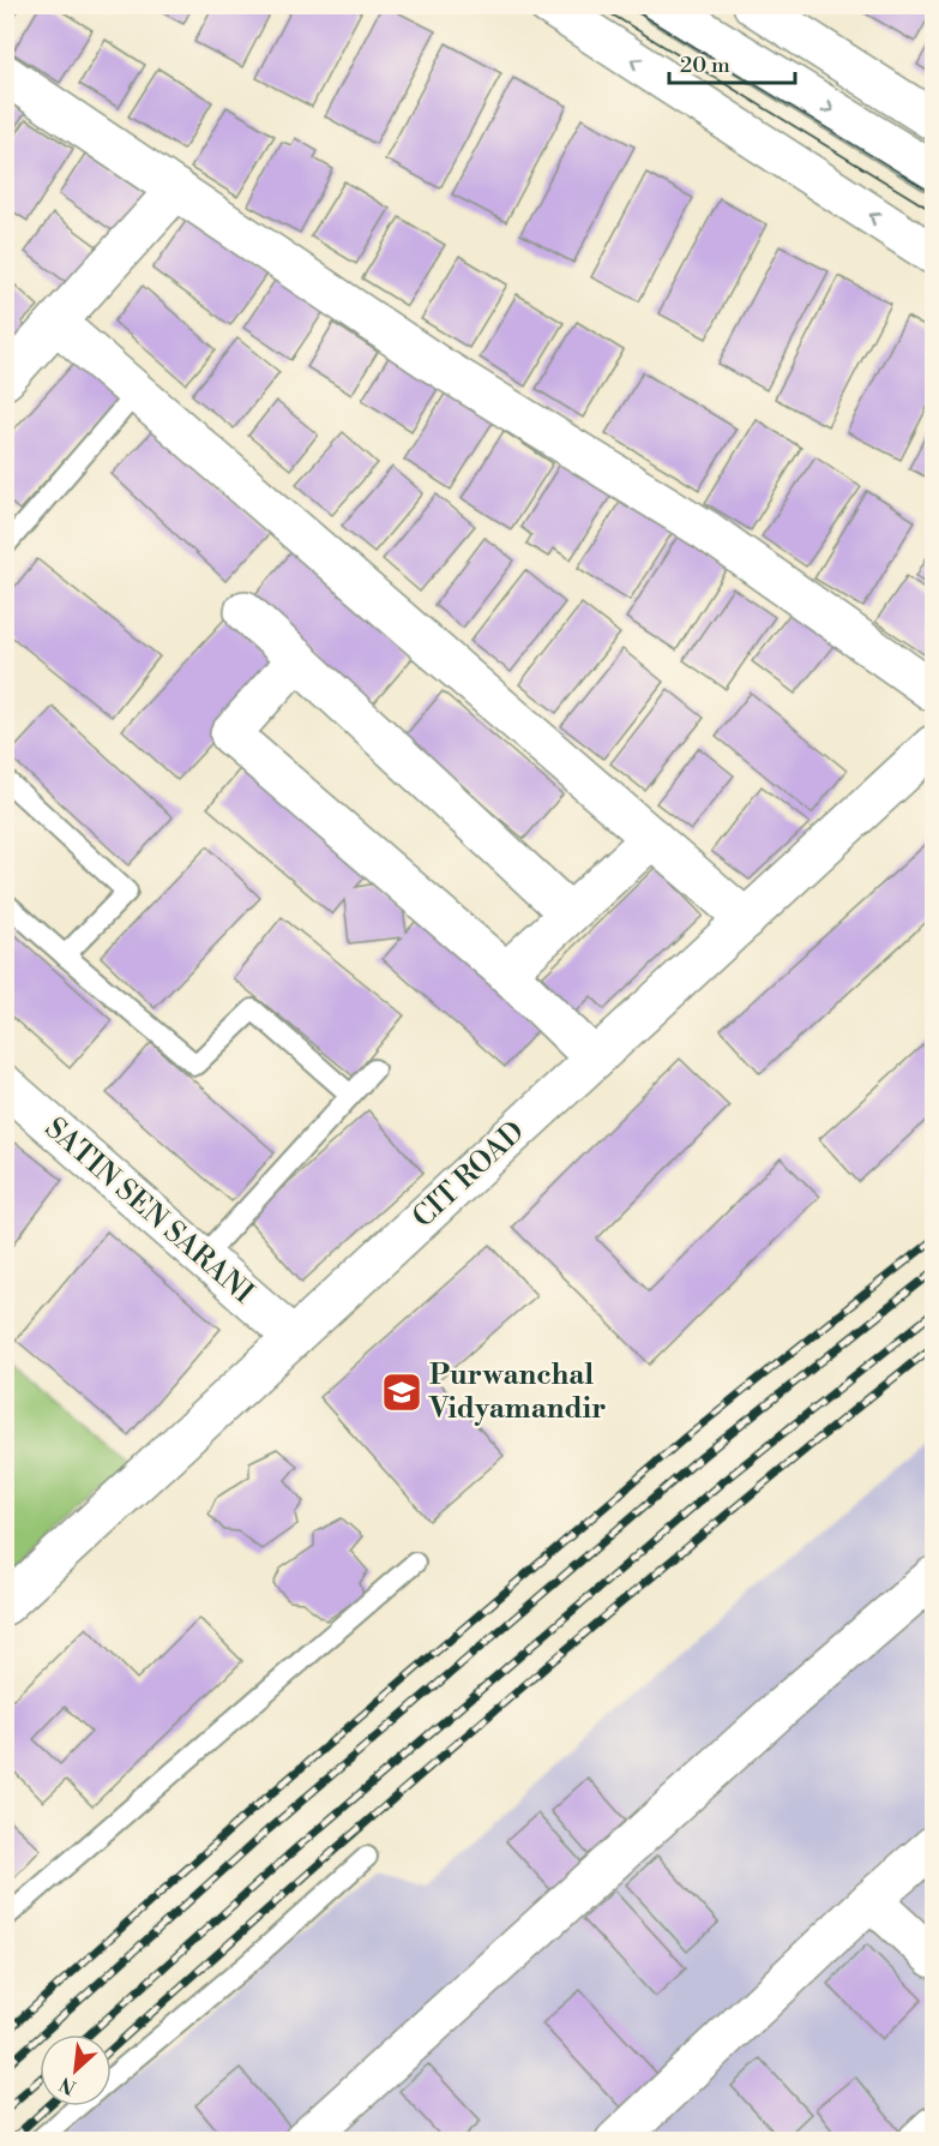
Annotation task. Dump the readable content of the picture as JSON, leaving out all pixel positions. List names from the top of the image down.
{
  "streets": {
    "street": ["CIT ROAD", "SATIN SEN SARANI"]
  },
  "crossings": [
    ["CIT ROAD", "SATIN SEN SARANI"]
  ],
  "places": {
    "school or university": ["Purwanchal Vidyamandir"]
  },
  "scale_bar": "20 m",
  "north": "bottom left"
}
